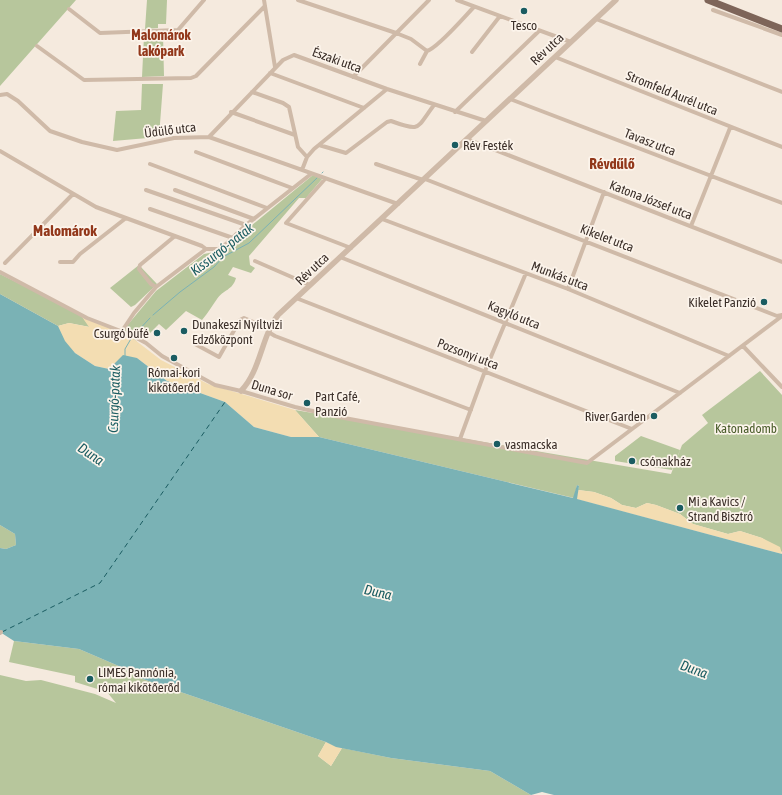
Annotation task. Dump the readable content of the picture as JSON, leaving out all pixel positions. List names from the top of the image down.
{
  "streets": {
    "street": [
      "Rév utca",
      "Északi utca",
      "Stromfeld Aurél utca",
      "Üdülő utca",
      "Tavasz utca",
      "Katona József utca",
      "Kikelet utca",
      "Munkás utca",
      "Kagyló utca",
      "Pozsonyi utca",
      "Duna sor"
    ]
  },
  "crossings": [
    ["Rév utca", "Északi utca"],
    ["Rév utca", "Stromfeld Aurél utca"],
    ["Rév utca", "Üdülő utca"],
    ["Rév utca", "Tavasz utca"],
    ["Rév utca", "Katona József utca"],
    ["Rév utca", "Kikelet utca"],
    ["Rév utca", "Munkás utca"],
    ["Rév utca", "Kagyló utca"],
    ["Rév utca", "Pozsonyi utca"],
    ["Rév utca", "Duna sor"],
    ["Északi utca", "Üdülő utca"],
    ["Pozsonyi utca", "Duna sor"]
  ],
  "districts": ["Malomárok lakópark", "Révdűlő", "Malomárok"],
  "water": ["Kissurgó-patak", "Csurgó-patak", "Duna"],
  "parks": ["Katonadomb"],
  "places": [
    "Tesco",
    "Rév Festék",
    "Kikelet Panzió",
    "Dunakeszi Nyíltvizi Edzőközpont",
    "Csurgó büfé",
    "Római-kori kikötőerőd",
    "Part Café, Panzió",
    "River Garden",
    "vasmacska",
    "csónakház",
    "Mi a Kavics / Strand Bisztró",
    "LIMES Pannónia, római kikötőerőd"
  ]
}
